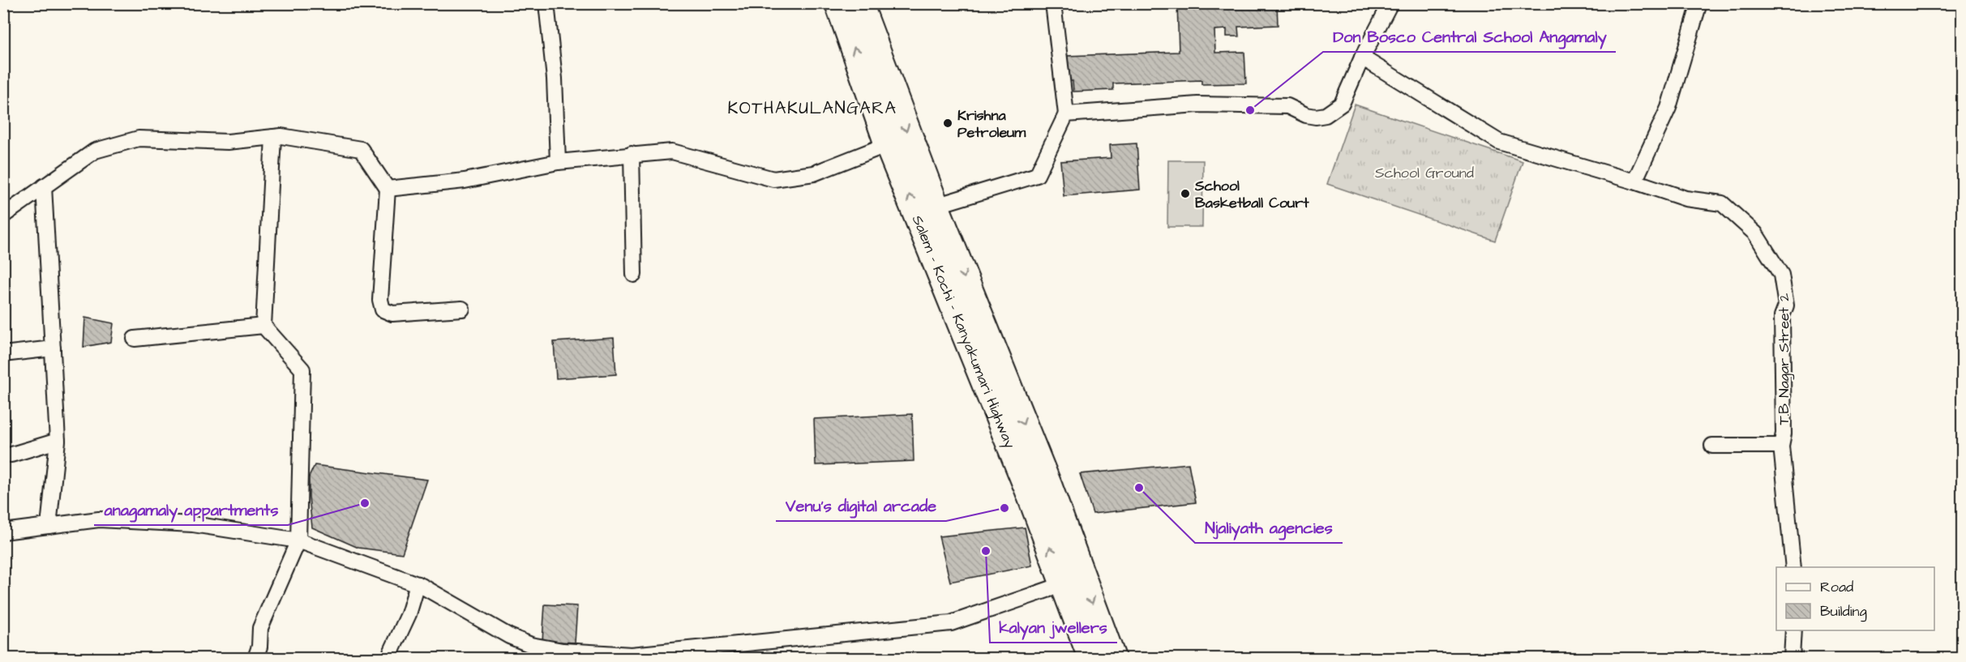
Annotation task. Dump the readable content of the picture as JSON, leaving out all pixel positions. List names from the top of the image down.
{
  "streets": {
    "highway": ["Salem - Kochi - Kanyakumari Highway"],
    "street": ["T.B Nagar Street 2"]
  },
  "districts": ["KOTHAKULANGARA"],
  "parks": ["School Ground"],
  "places": [
    "Don Bosco Central School Angamaly",
    "Krishna Petroleum",
    "School Basketball Court",
    "Njaliyath agencies",
    "anagamaly appartments",
    "Venu's digital arcade",
    "kalyan jwellers"
  ],
  "legend": ["Road", "Building"]
}
